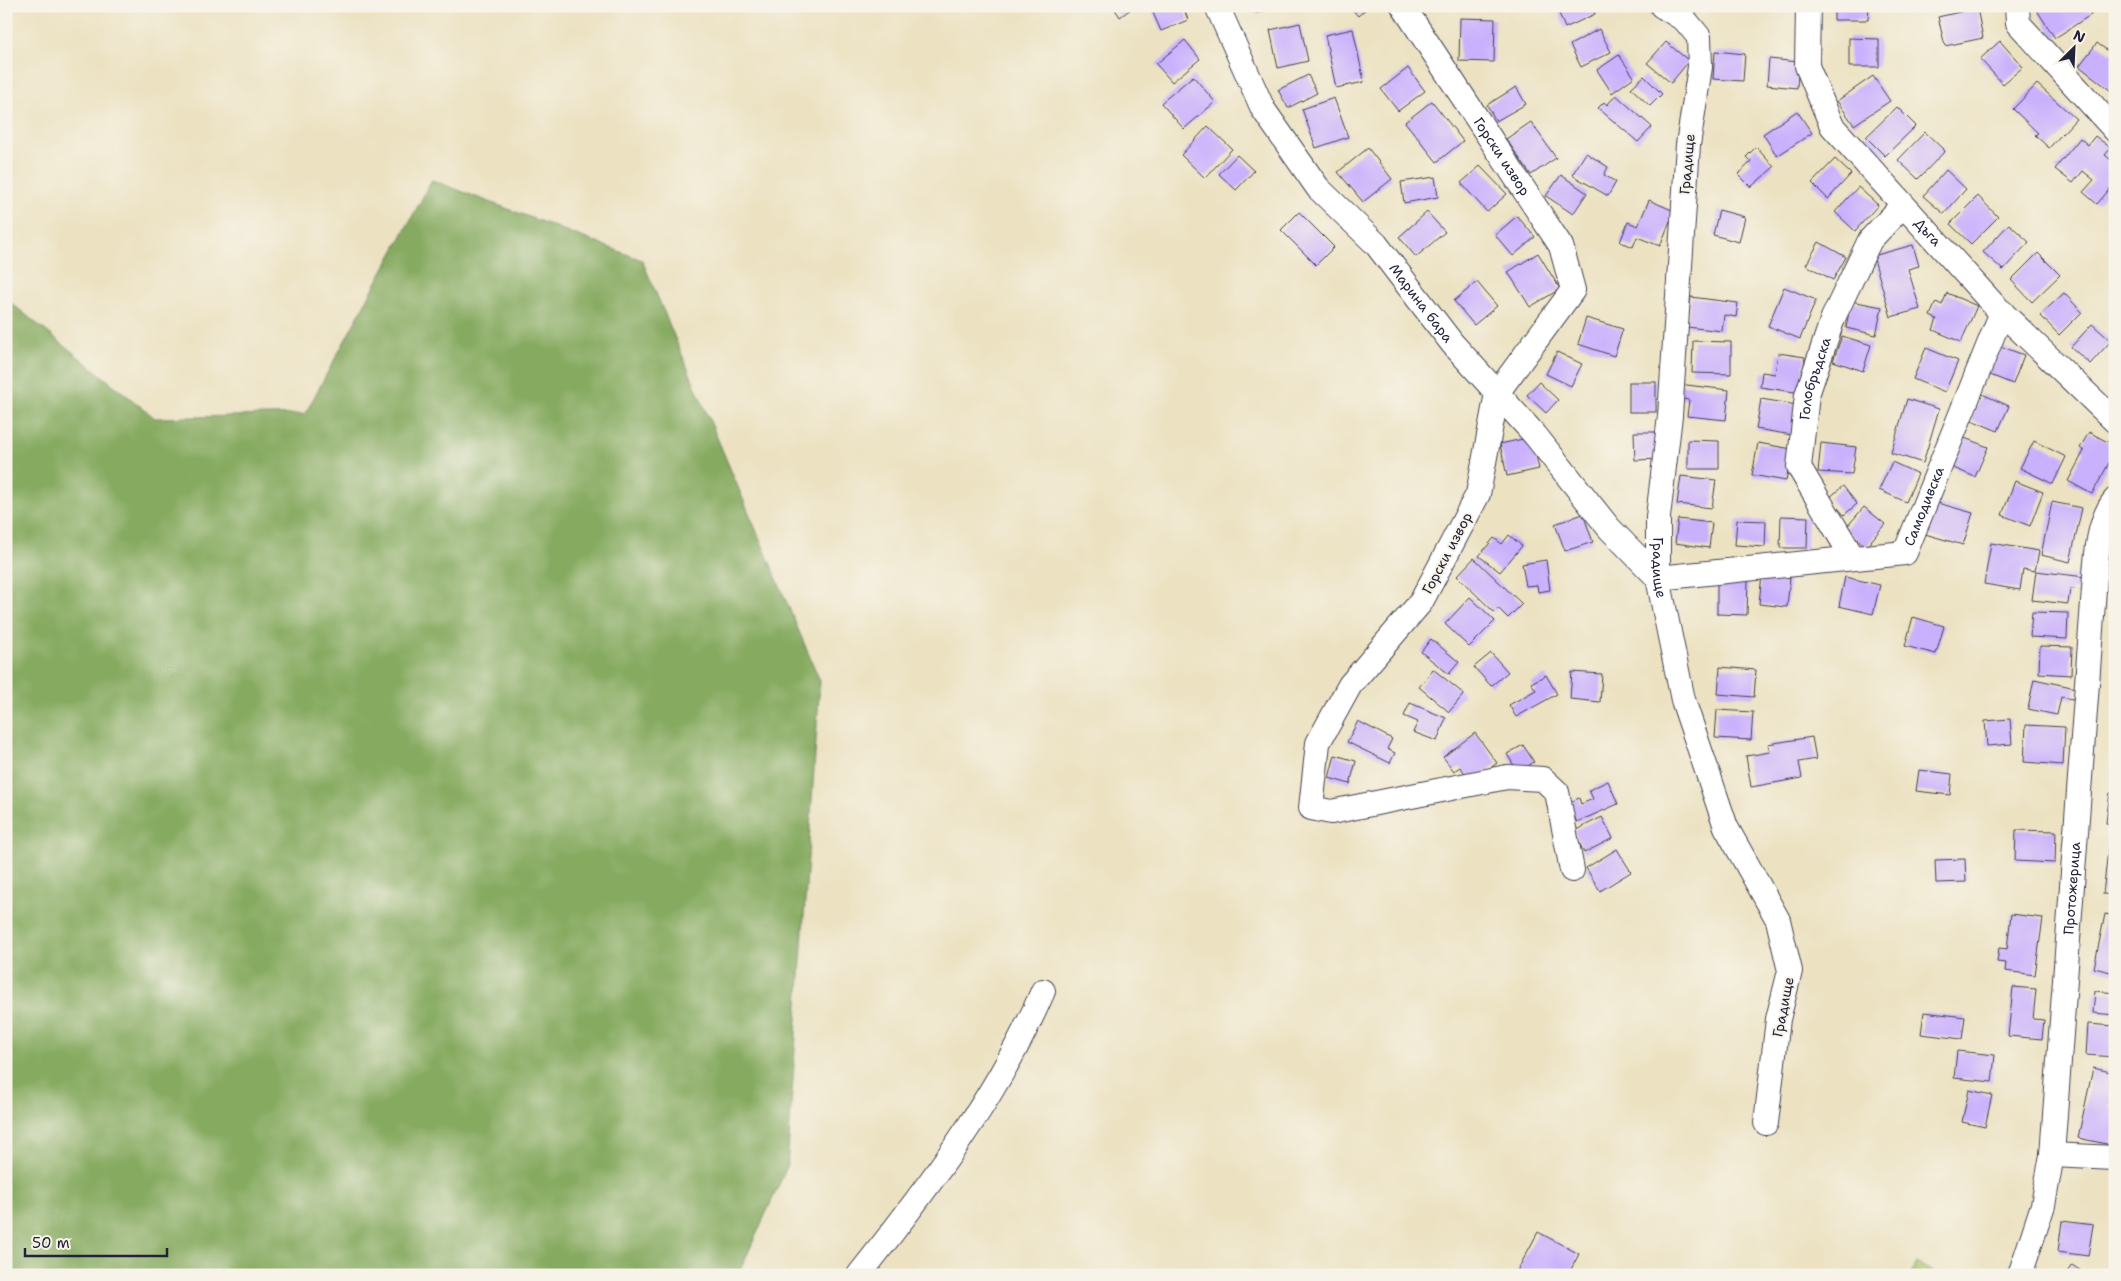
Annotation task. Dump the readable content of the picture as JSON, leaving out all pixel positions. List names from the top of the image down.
{
  "streets": {
    "street": [
      "Горски извор",
      "Градище",
      "Дъга",
      "Марина бара",
      "Голобръдска",
      "Самодивска",
      "Протожерица"
    ]
  },
  "crossings": [
    ["Горски извор", "Марина бара"],
    ["Градище", "Марина бара"],
    ["Градище", "Самодивска"],
    ["Дъга", "Голобръдска"],
    ["Дъга", "Самодивска"],
    ["Марина бара", "Самодивска"],
    ["Голобръдска", "Самодивска"]
  ],
  "scale_bar": "50 m",
  "north": "top right"
}
